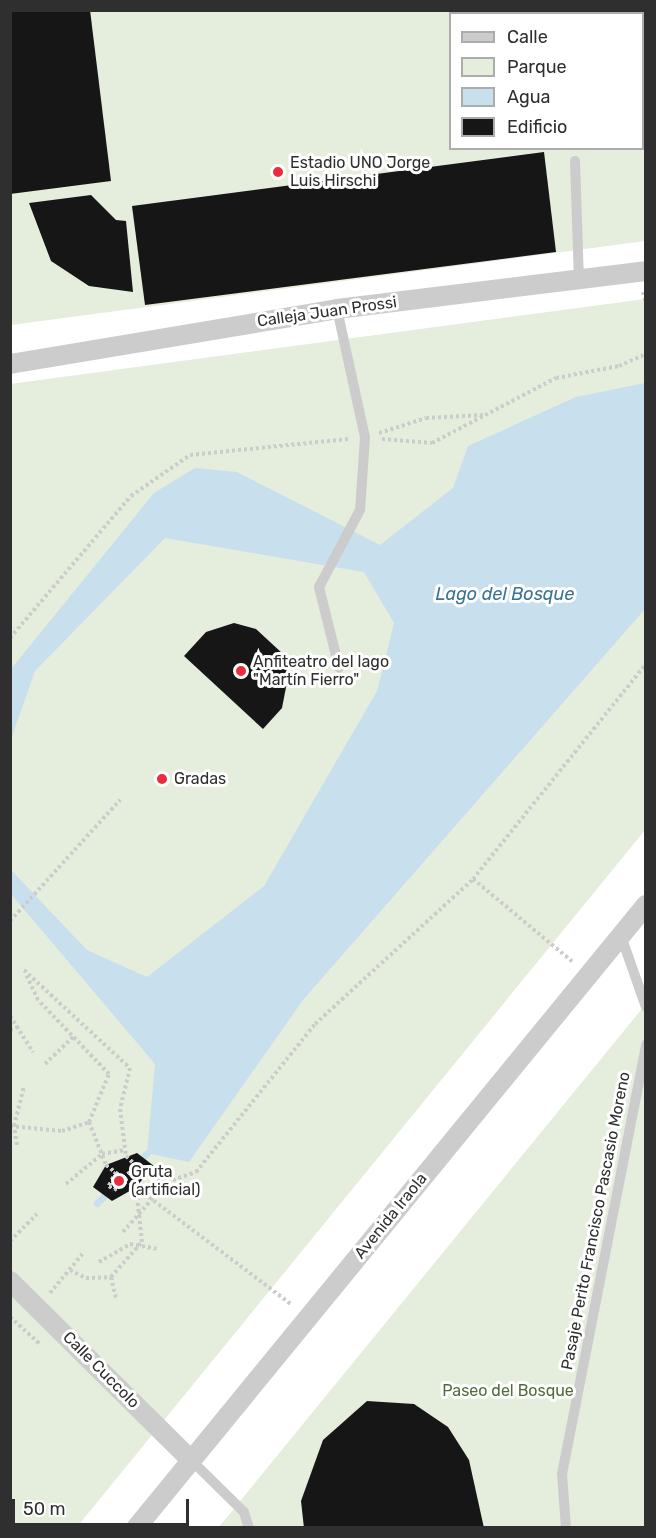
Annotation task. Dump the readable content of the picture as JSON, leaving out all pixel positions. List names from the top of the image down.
{
  "streets": {
    "street": ["Calleja Juan Prossi", "Avenida Iraola", "Calle Cuccolo"],
    "lane": ["Pasaje Perito Francisco Pascasio Moreno"]
  },
  "crossings": [
    ["Avenida Iraola", "Calle Cuccolo"]
  ],
  "water": ["Lago del Bosque"],
  "parks": ["Paseo del Bosque"],
  "places": [
    "Estadio UNO Jorge Luis Hirschi",
    "Anfiteatro del lago \"Martín Fierro\"",
    "Gradas",
    "Gruta (artificial)"
  ],
  "legend": [
    "Calle",
    "Parque",
    "Agua",
    "Edificio"
  ],
  "scale_bar": "50 m"
}
